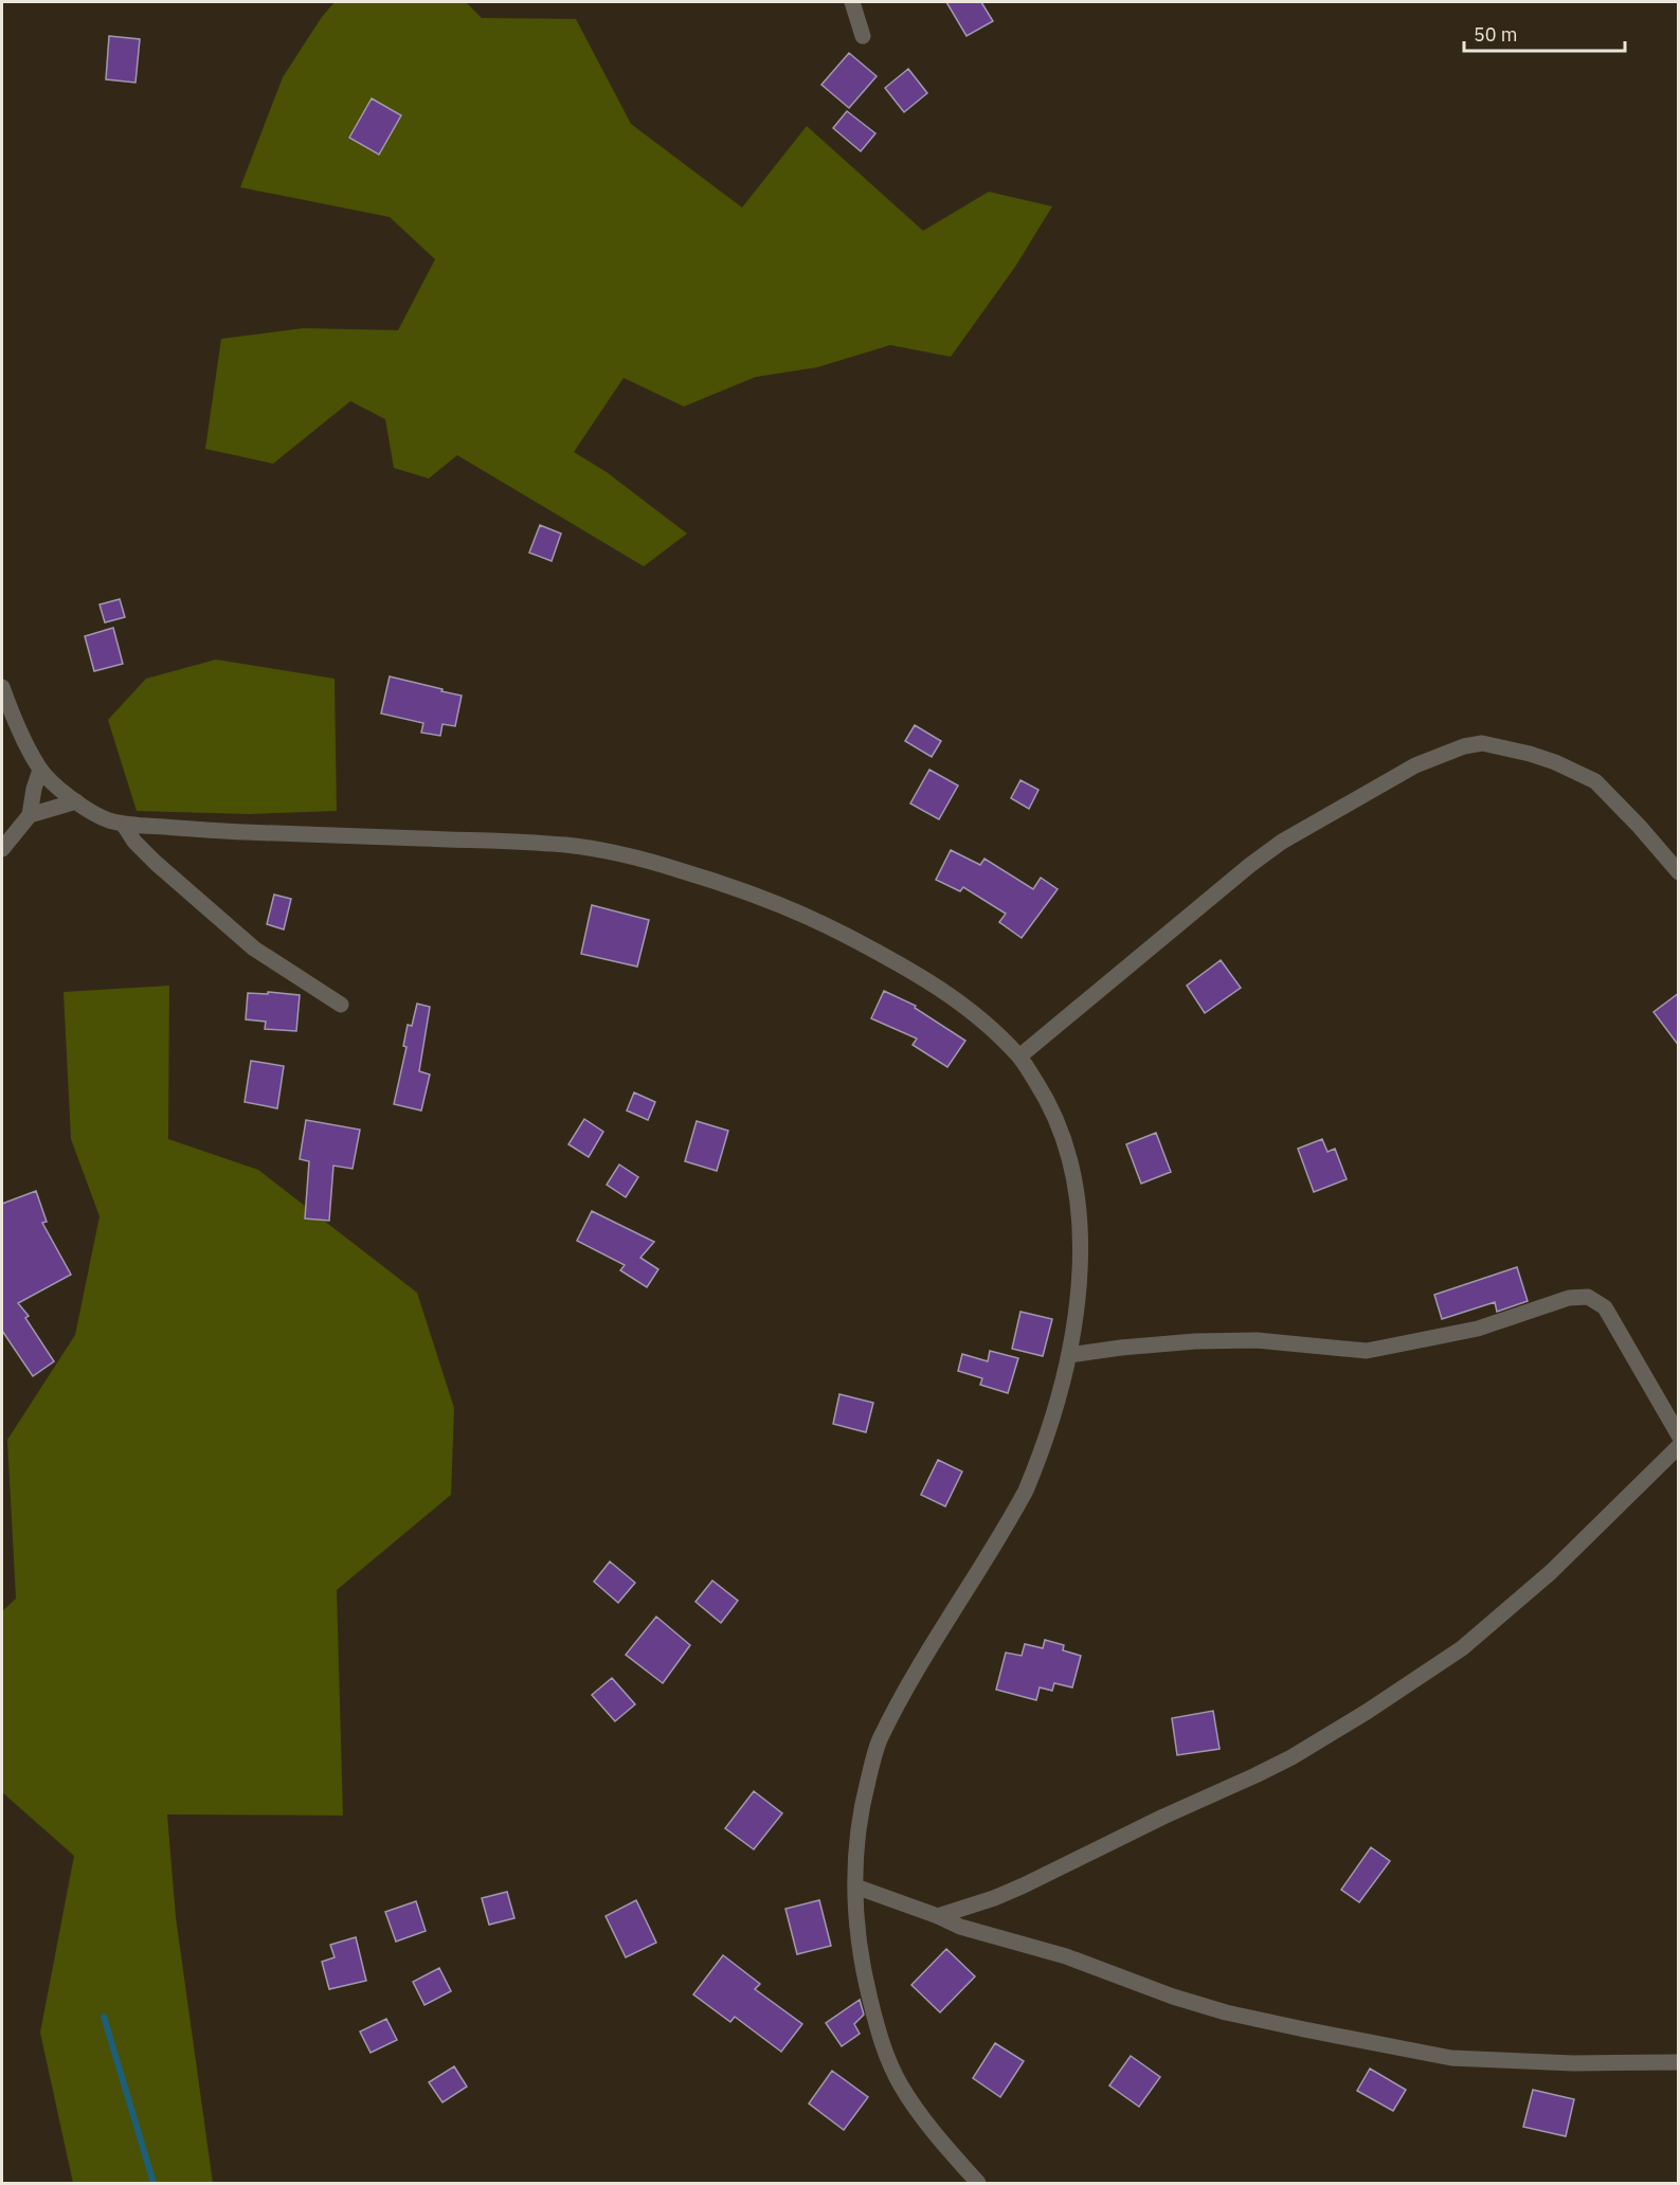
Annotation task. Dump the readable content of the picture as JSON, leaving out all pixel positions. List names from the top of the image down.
{
  "scale_bar": "50 m"
}
